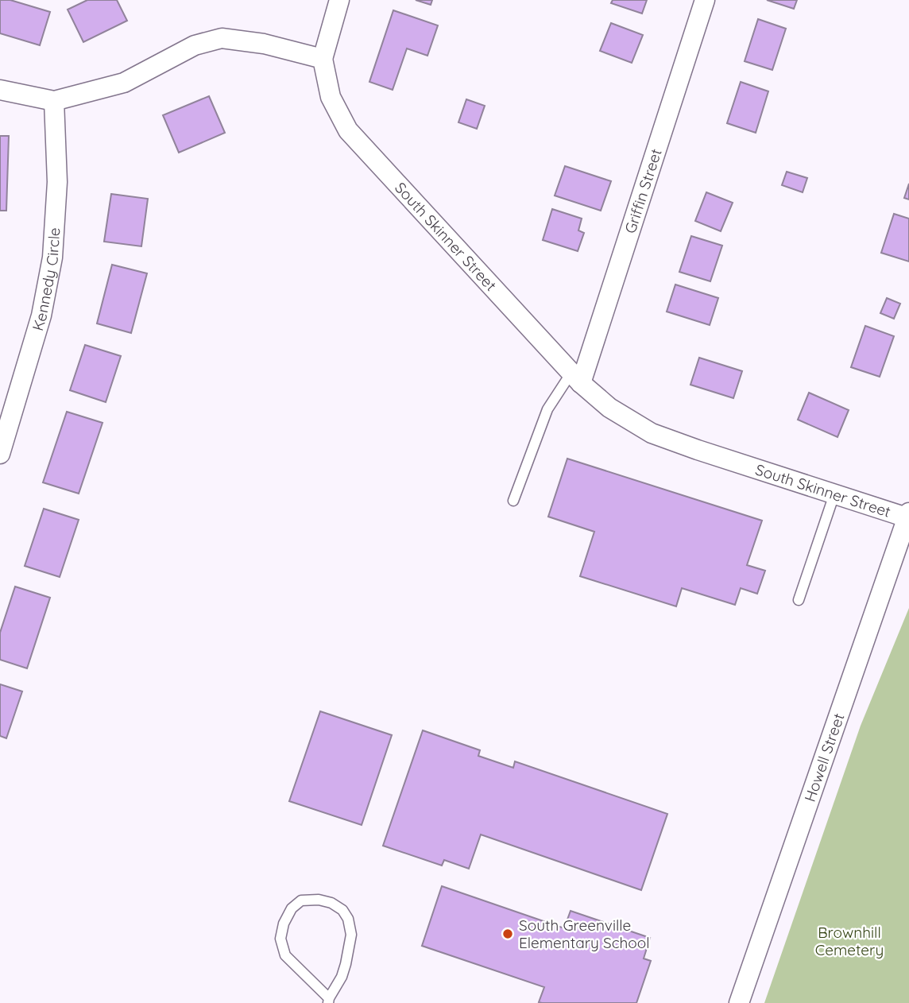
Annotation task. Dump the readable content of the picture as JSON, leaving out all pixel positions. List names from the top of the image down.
{
  "streets": {
    "street": [
      "Griffin Street",
      "South Skinner Street",
      "Kennedy Circle",
      "Howell Street"
    ]
  },
  "crossings": [
    ["Griffin Street", "South Skinner Street"],
    ["South Skinner Street", "Howell Street"]
  ],
  "parks": ["Brownhill Cemetery"],
  "places": ["South Greenville Elementary School"]
}
